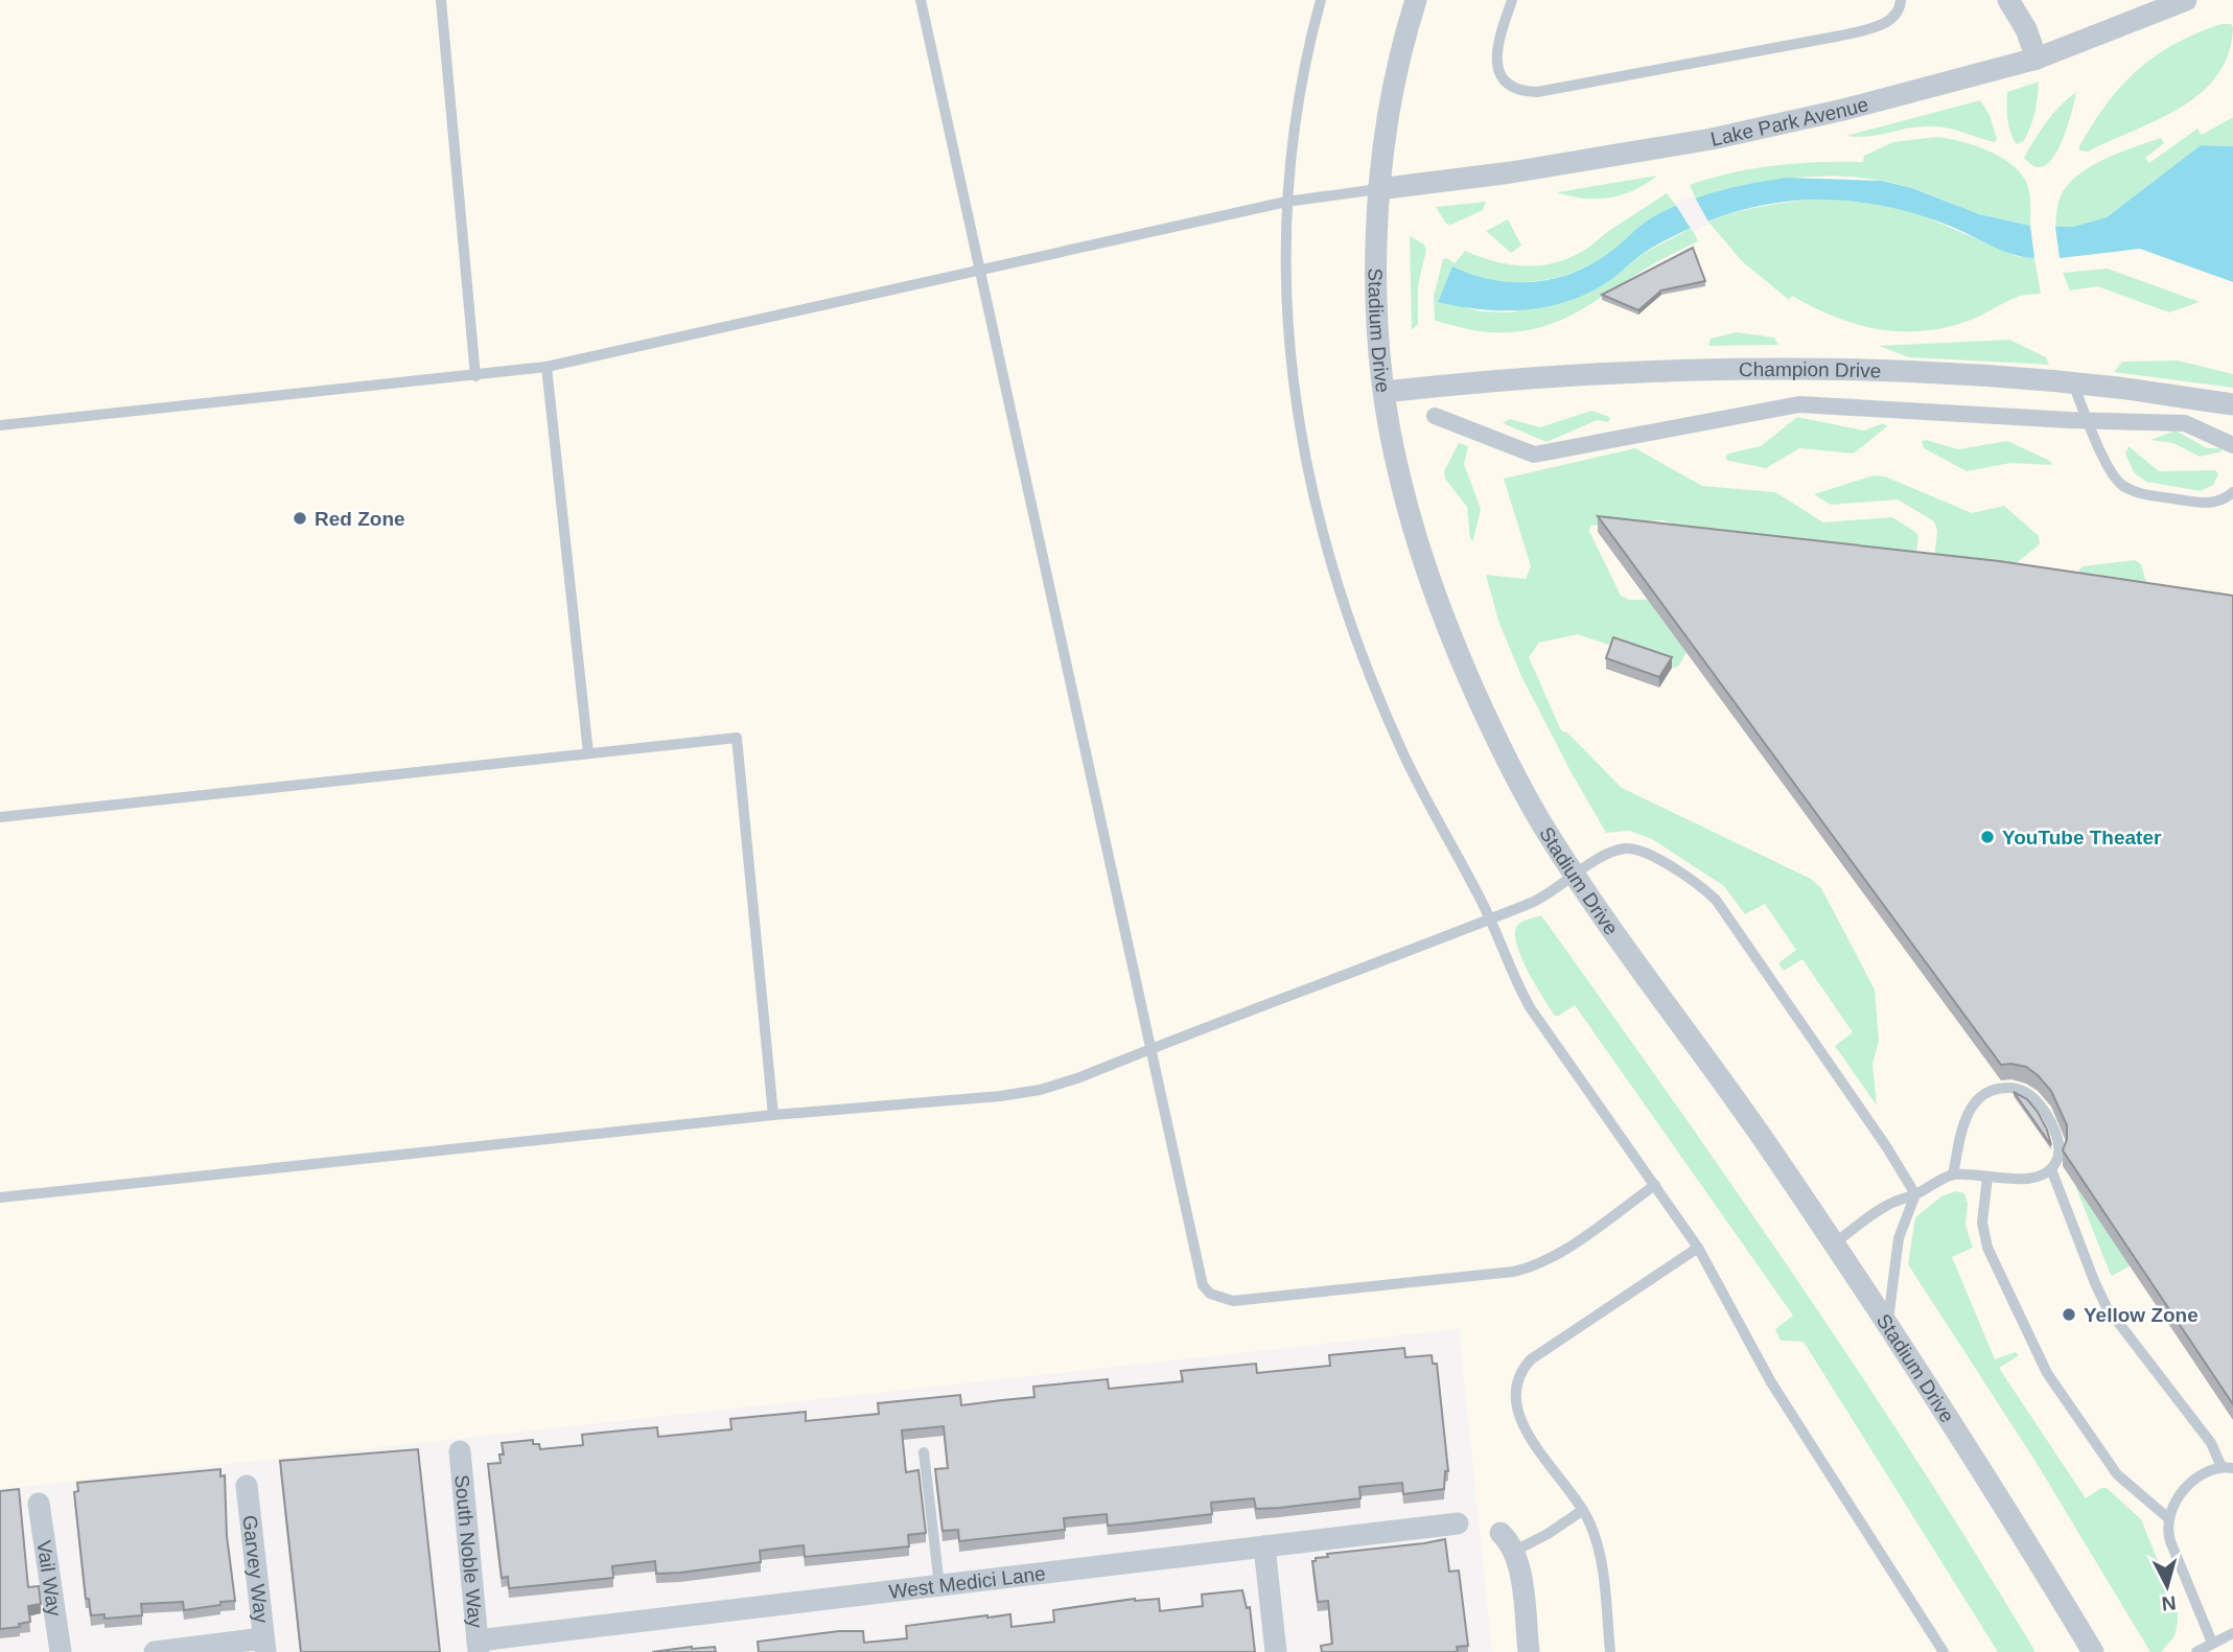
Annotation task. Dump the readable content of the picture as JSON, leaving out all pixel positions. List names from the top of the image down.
{
  "streets": {
    "street": [
      "Lake Park Avenue",
      "Stadium Drive",
      "Champion Drive",
      "South Noble Way",
      "Garvey Way",
      "Vail Way",
      "West Medici Lane"
    ]
  },
  "crossings": [
    ["Lake Park Avenue", "Stadium Drive"],
    ["Stadium Drive", "Champion Drive"],
    ["South Noble Way", "West Medici Lane"]
  ],
  "places": ["Red Zone", "YouTube Theater", "Yellow Zone"],
  "north": "bottom"
}
